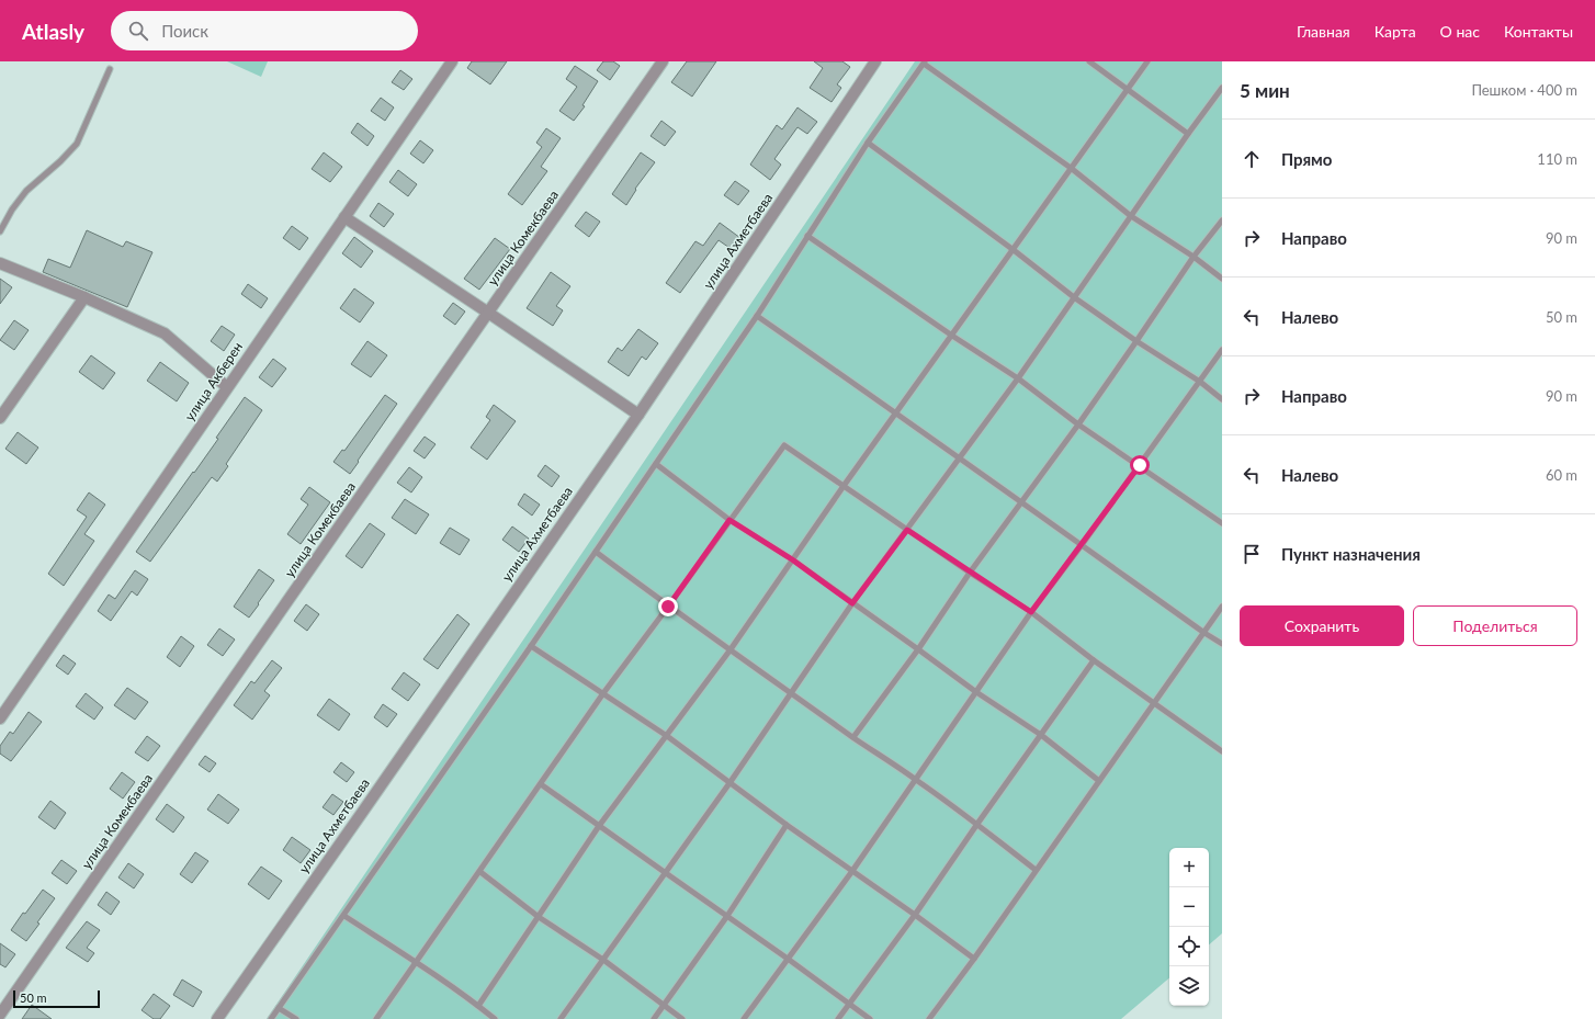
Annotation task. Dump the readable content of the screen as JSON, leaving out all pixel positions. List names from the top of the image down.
{
  "streets": {
    "street": ["улица Комекбаева", "улица Ахметбаева", "улица Акберен"]
  },
  "scale_bar": "50 m",
  "page": {
    "header": "Atlasly",
    "search": "Поиск",
    "nav": [
      "Главная",
      "Карта",
      "О нас",
      "Контакты"
    ],
    "heading": ["5 мин", "Пешком · 400 m"],
    "list": [
      ["Прямо", "110 m"],
      ["Направо", "90 m"],
      ["Налево", "50 m"],
      ["Направо", "90 m"],
      ["Налево", "60 m"],
      "Пункт назначения"
    ],
    "buttons": ["Сохранить", "Поделиться"],
    "map_buttons": ["+", "−"],
    "scale": "50 m"
  }
}
